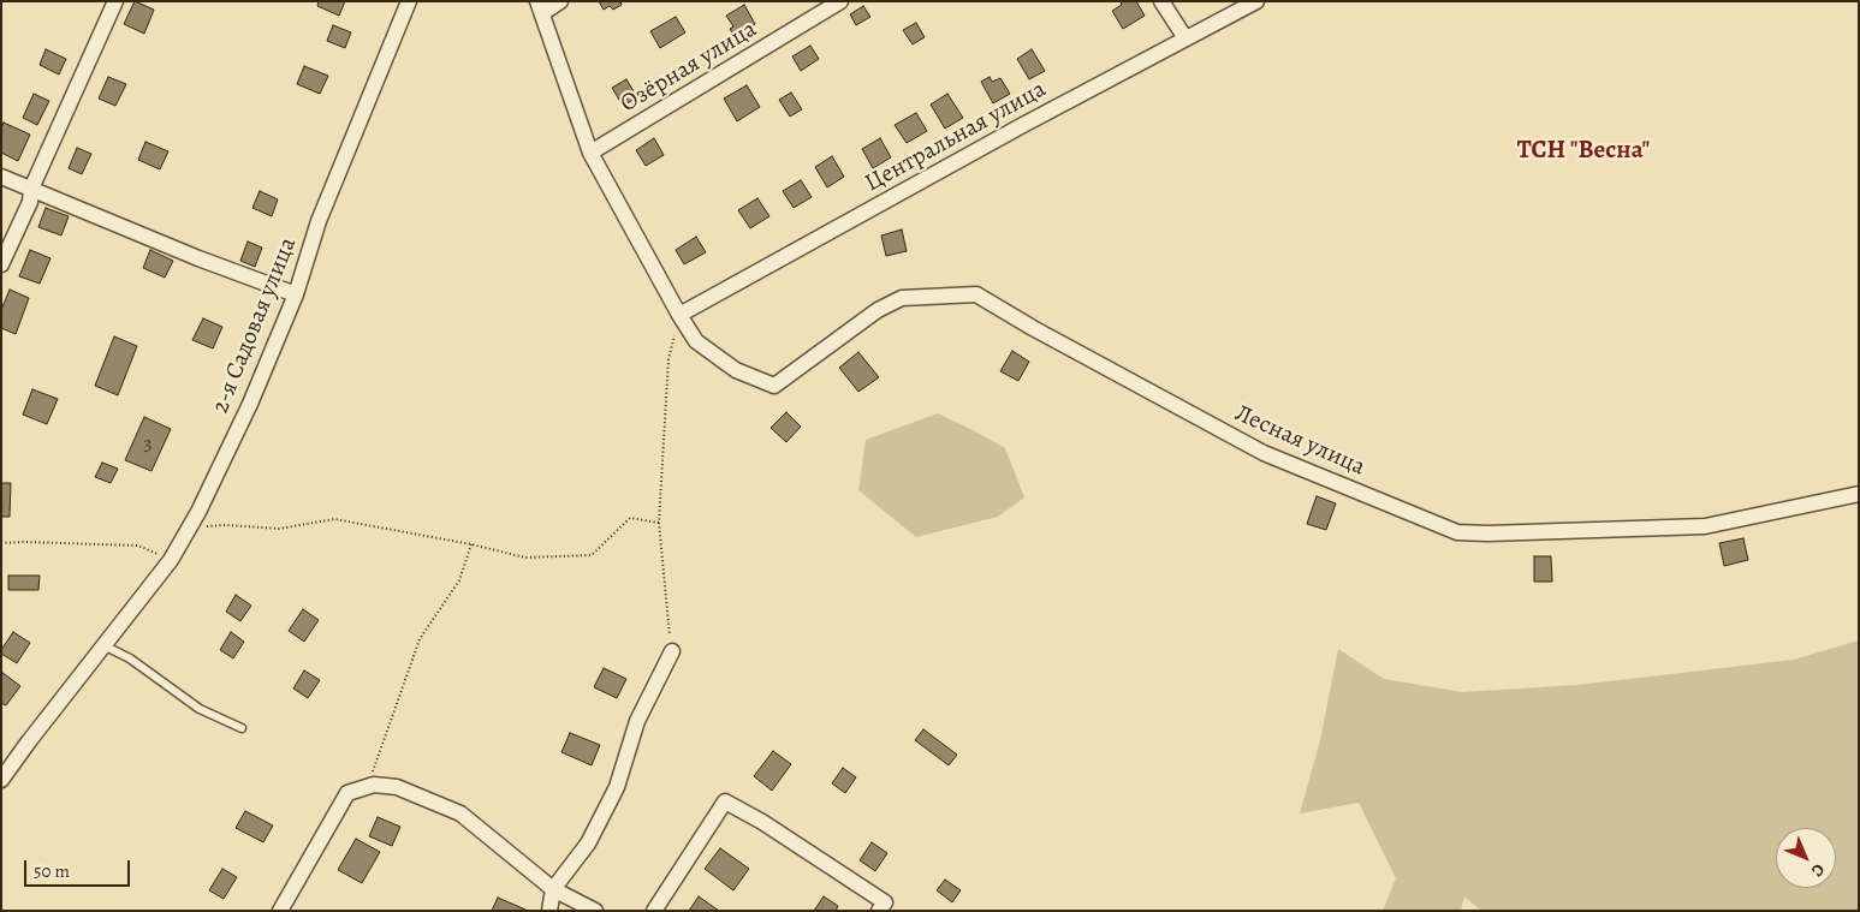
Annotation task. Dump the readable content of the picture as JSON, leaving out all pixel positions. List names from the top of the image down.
{
  "streets": {
    "street": [
      "Озёрная улица",
      "Центральная улица",
      "2-я Садовая улица",
      "Лесная улица"
    ]
  },
  "crossings": [
    ["Центральная улица", "Лесная улица"]
  ],
  "districts": ["ТСН \"Весна\""],
  "house_numbers": ["3"],
  "scale_bar": "50 m",
  "north": "bottom right"
}
